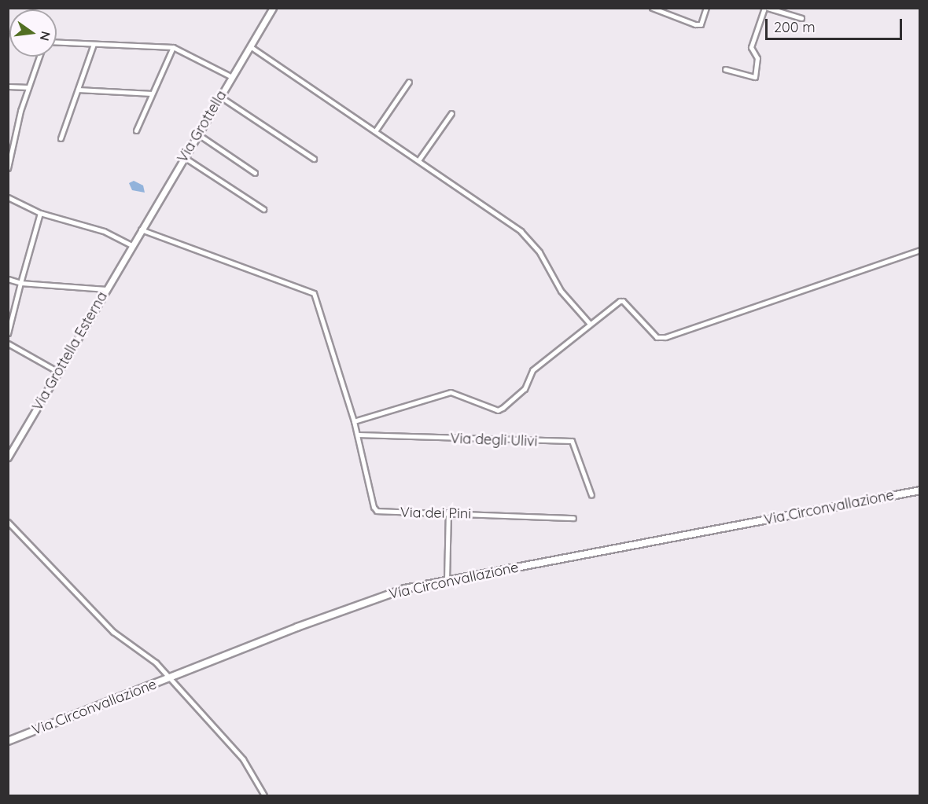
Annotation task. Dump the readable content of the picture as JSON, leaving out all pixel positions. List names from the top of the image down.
{
  "streets": {
    "main road": ["Via Circonvallazione"],
    "street": [
      "Via Grottella",
      "Via Grottella Esterna",
      "Via degli Ulivi",
      "Via dei Pini"
    ]
  },
  "crossings": [
    ["Via Grottella", "Via Grottella Esterna"],
    ["Via degli Ulivi", "Via dei Pini"]
  ],
  "scale_bar": "200 m",
  "north": "right"
}
